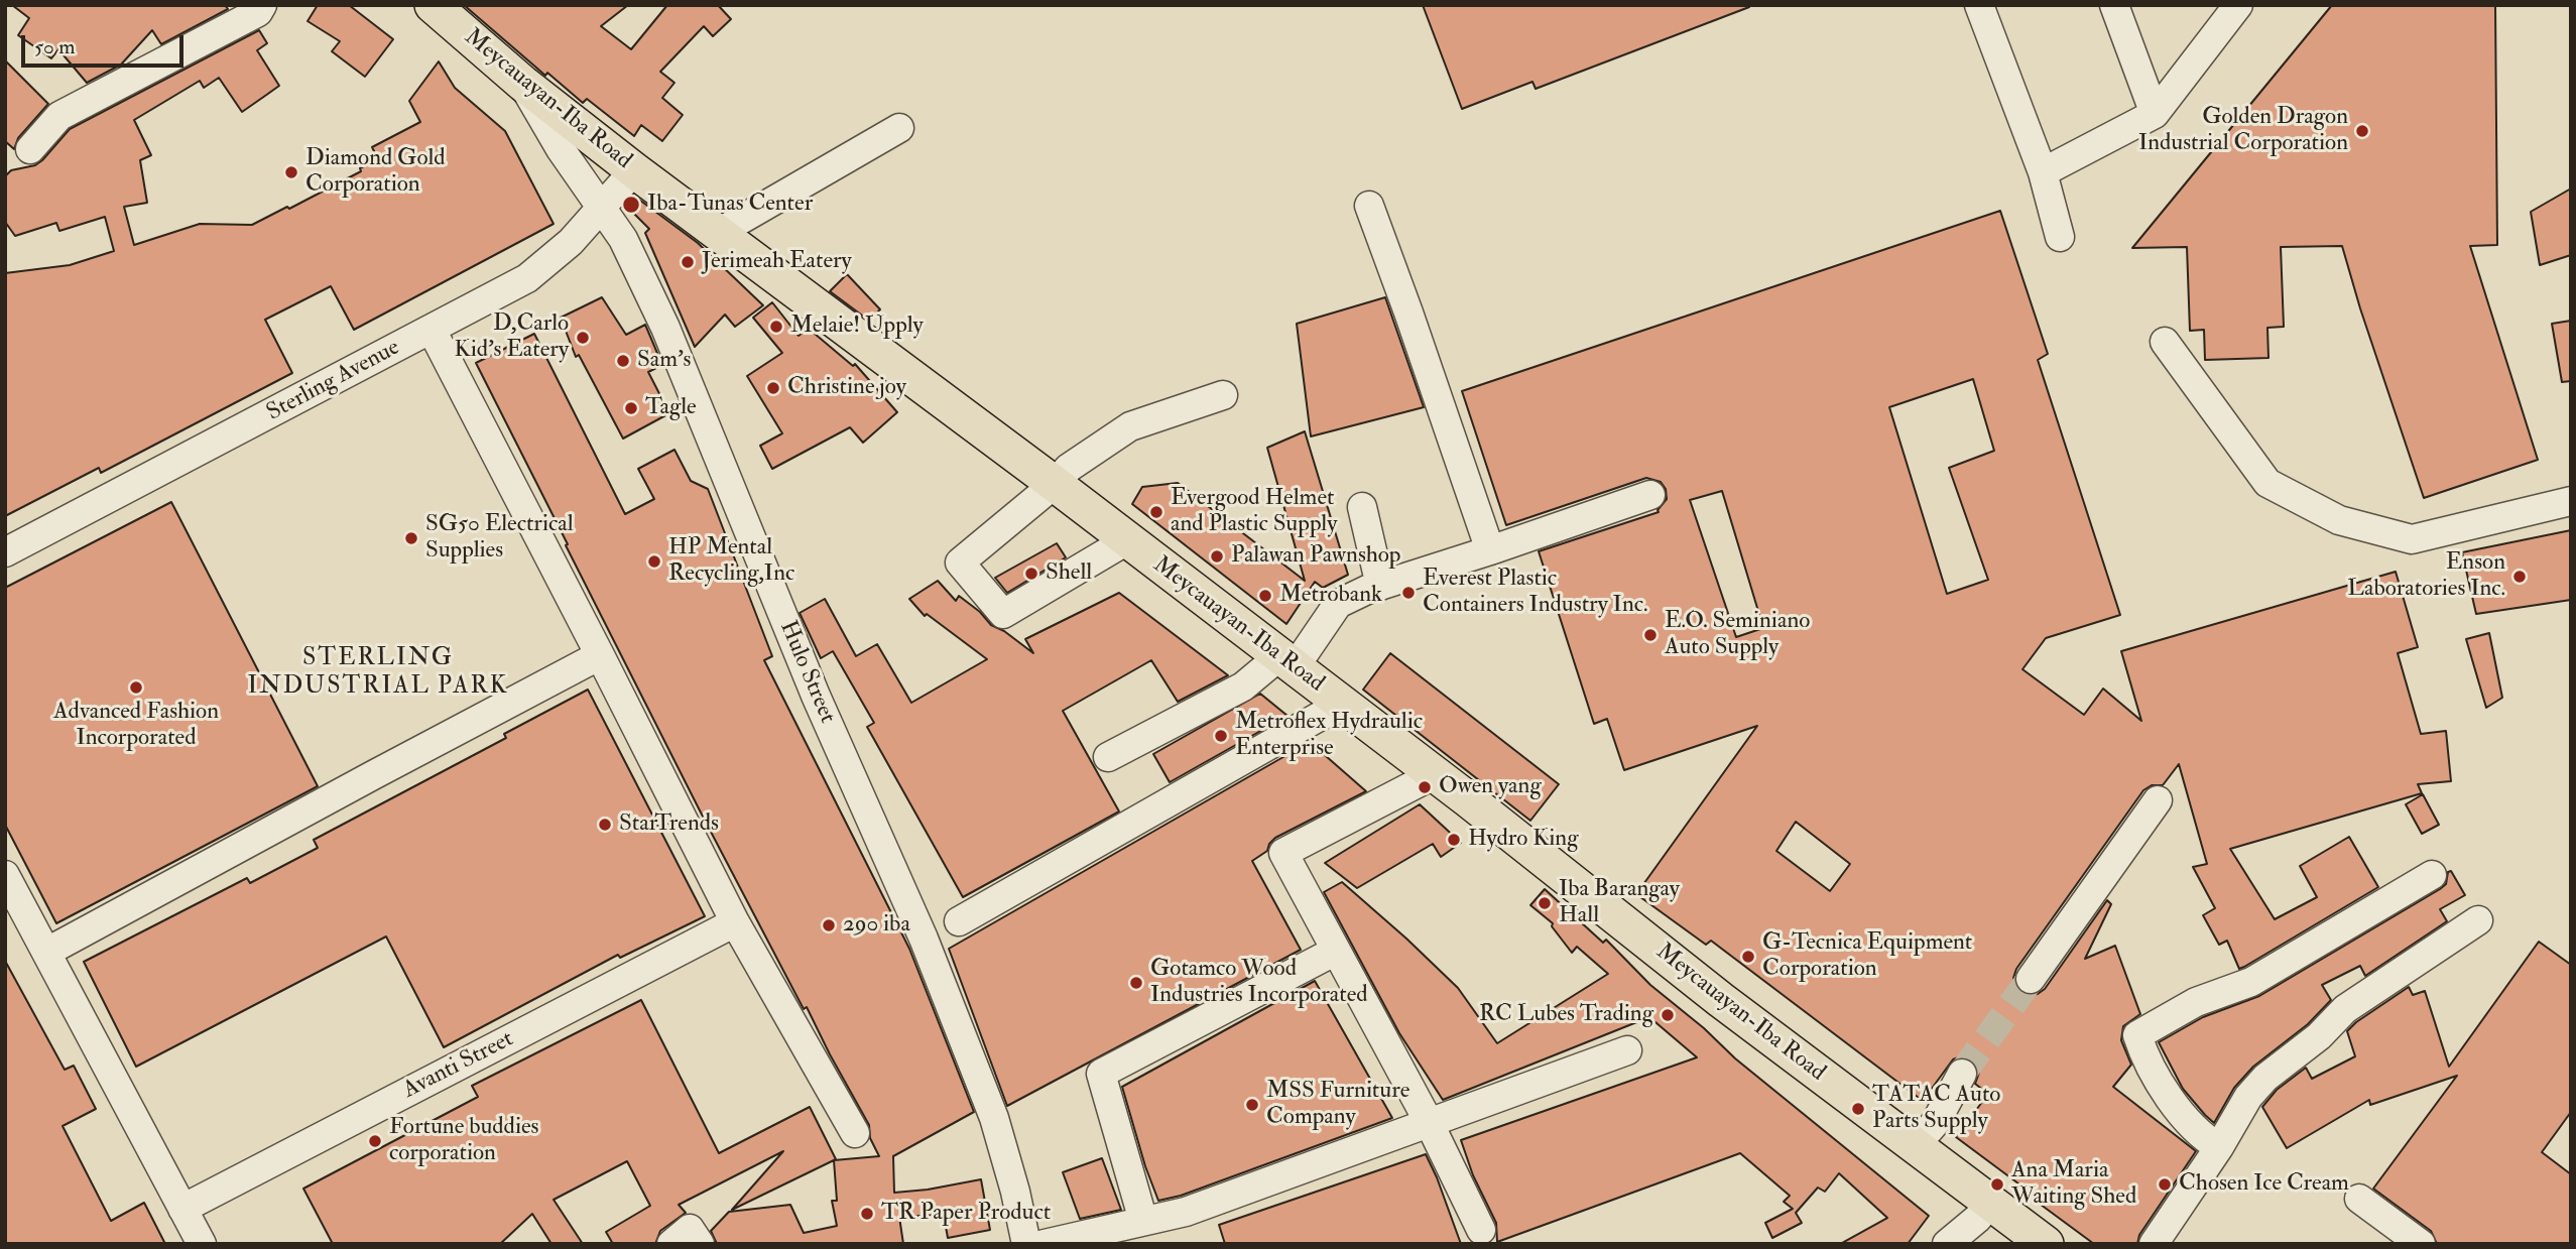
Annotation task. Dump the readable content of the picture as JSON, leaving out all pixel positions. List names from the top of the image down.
{
  "streets": {
    "main road": ["Meycauayan-Iba Road"],
    "street": ["Sterling Avenue", "Hulo Street", "Avanti Street"]
  },
  "crossings": [
    ["Meycauayan-Iba Road", "Sterling Avenue"],
    ["Meycauayan-Iba Road", "Hulo Street"],
    ["Sterling Avenue", "Hulo Street"]
  ],
  "districts": ["STERLING INDUSTRIAL PARK"],
  "places": [
    "Golden Dragon Industrial Corporation",
    "Diamond Gold Corporation",
    "Iba-Tunas Center",
    "Jerimeah Eatery",
    "Melaie! Upply",
    "D,Carlo Kid's Eatery",
    "Sam's",
    "Christine joy",
    "Tagle",
    "Evergood Helmet and Plastic Supply",
    "SG50 Electrical Supplies",
    "Palawan Pawnshop",
    "HP Mental Recycling,Inc",
    "Shell",
    "Enson Laboratories Inc.",
    "Everest Plastic Containers Industry Inc.",
    "Metrobank",
    "E.O. Seminiano Auto Supply",
    "Advanced Fashion Incorporated",
    "Metroflex Hydraulic Enterprise",
    "Owen yang",
    "StarTrends",
    "Hydro King",
    "Iba Barangay Hall",
    "290 iba",
    "G-Tecnica Equipment Corporation",
    "Gotamco Wood Industries Incorporated",
    "RC Lubes Trading",
    "MSS Furniture Company",
    "TATAC Auto Parts Supply",
    "Fortune buddies corporation",
    "Ana Maria Waiting Shed",
    "Chosen Ice Cream",
    "TR Paper Product"
  ],
  "scale_bar": "50 m"
}
